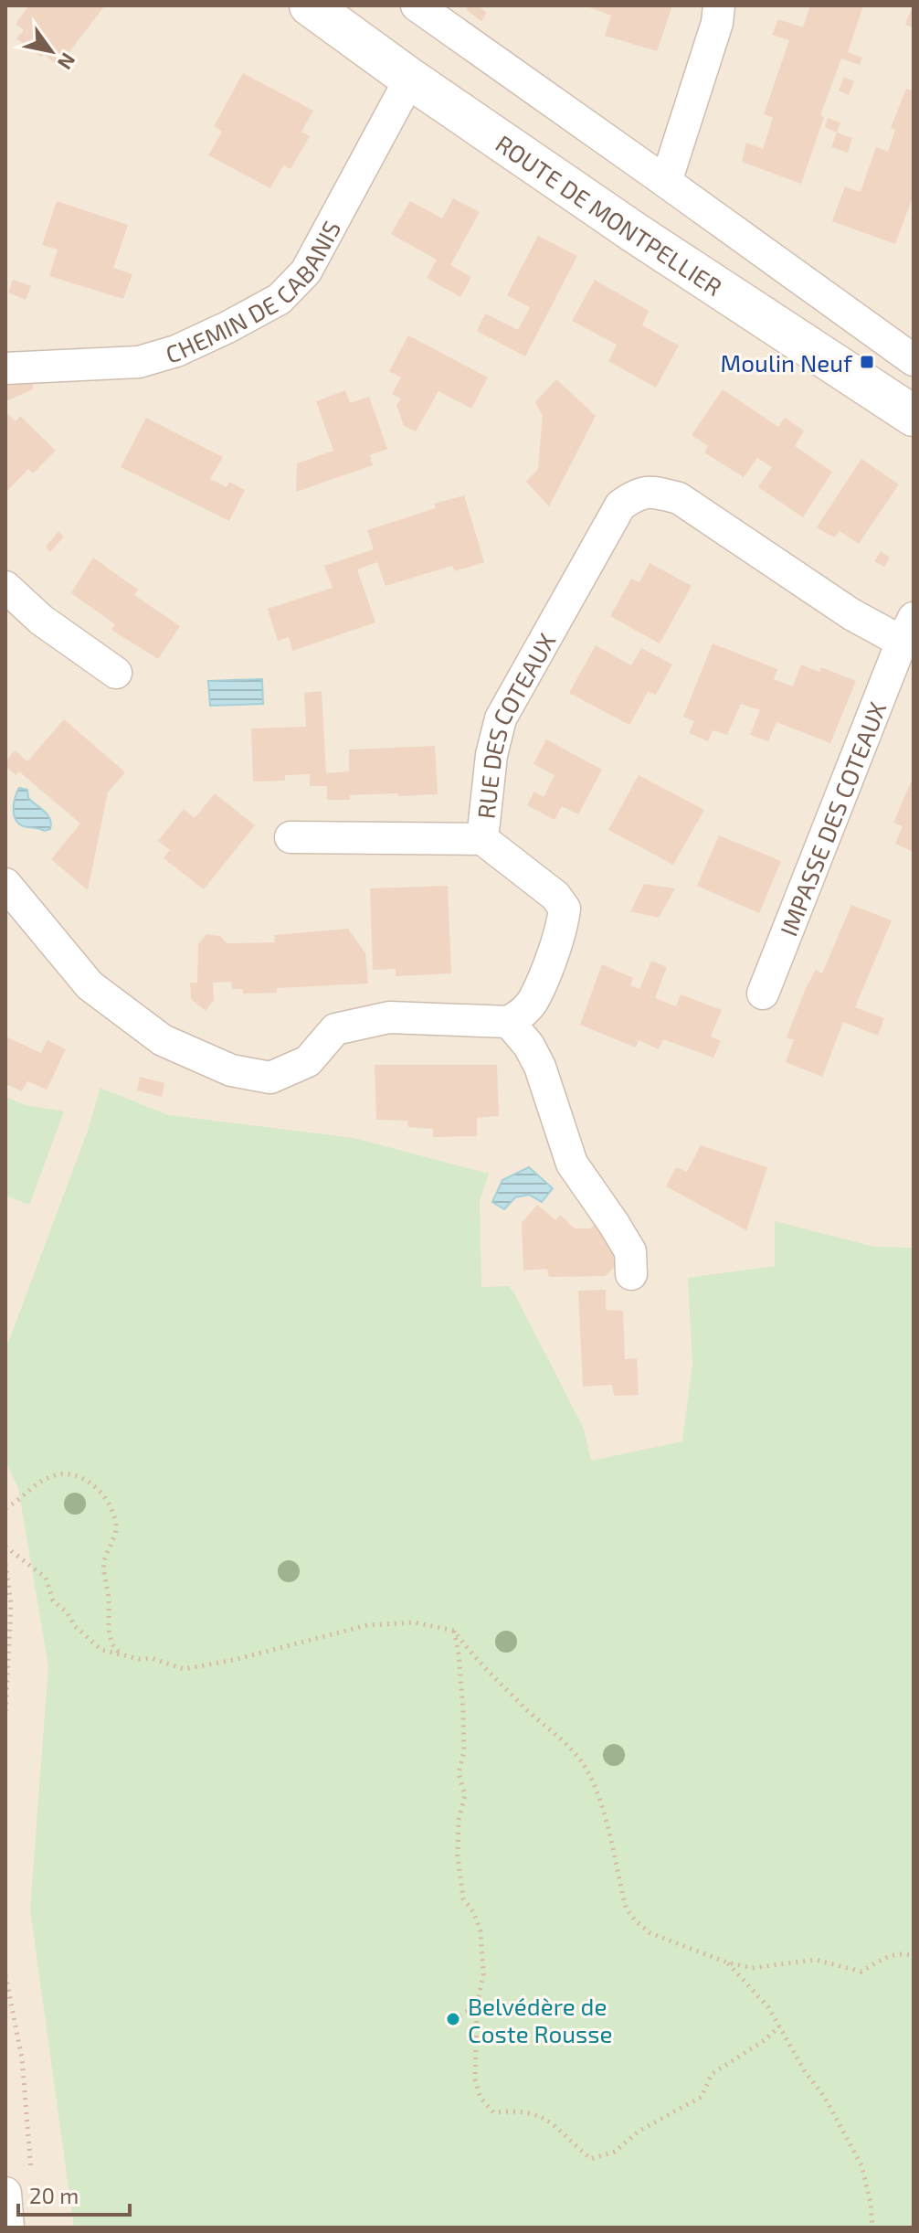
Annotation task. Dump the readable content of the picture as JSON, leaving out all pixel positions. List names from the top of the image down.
{
  "streets": {
    "main road": ["ROUTE DE MONTPELLIER"],
    "street": ["CHEMIN DE CABANIS", "RUE DES COTEAUX", "IMPASSE DES COTEAUX"]
  },
  "crossings": [
    ["ROUTE DE MONTPELLIER", "CHEMIN DE CABANIS"],
    ["RUE DES COTEAUX", "IMPASSE DES COTEAUX"]
  ],
  "places": {
    "transit": ["Moulin Neuf"],
    "other": ["Belvédère de Coste Rousse"]
  },
  "scale_bar": "20 m",
  "north": "bottom right"
}
